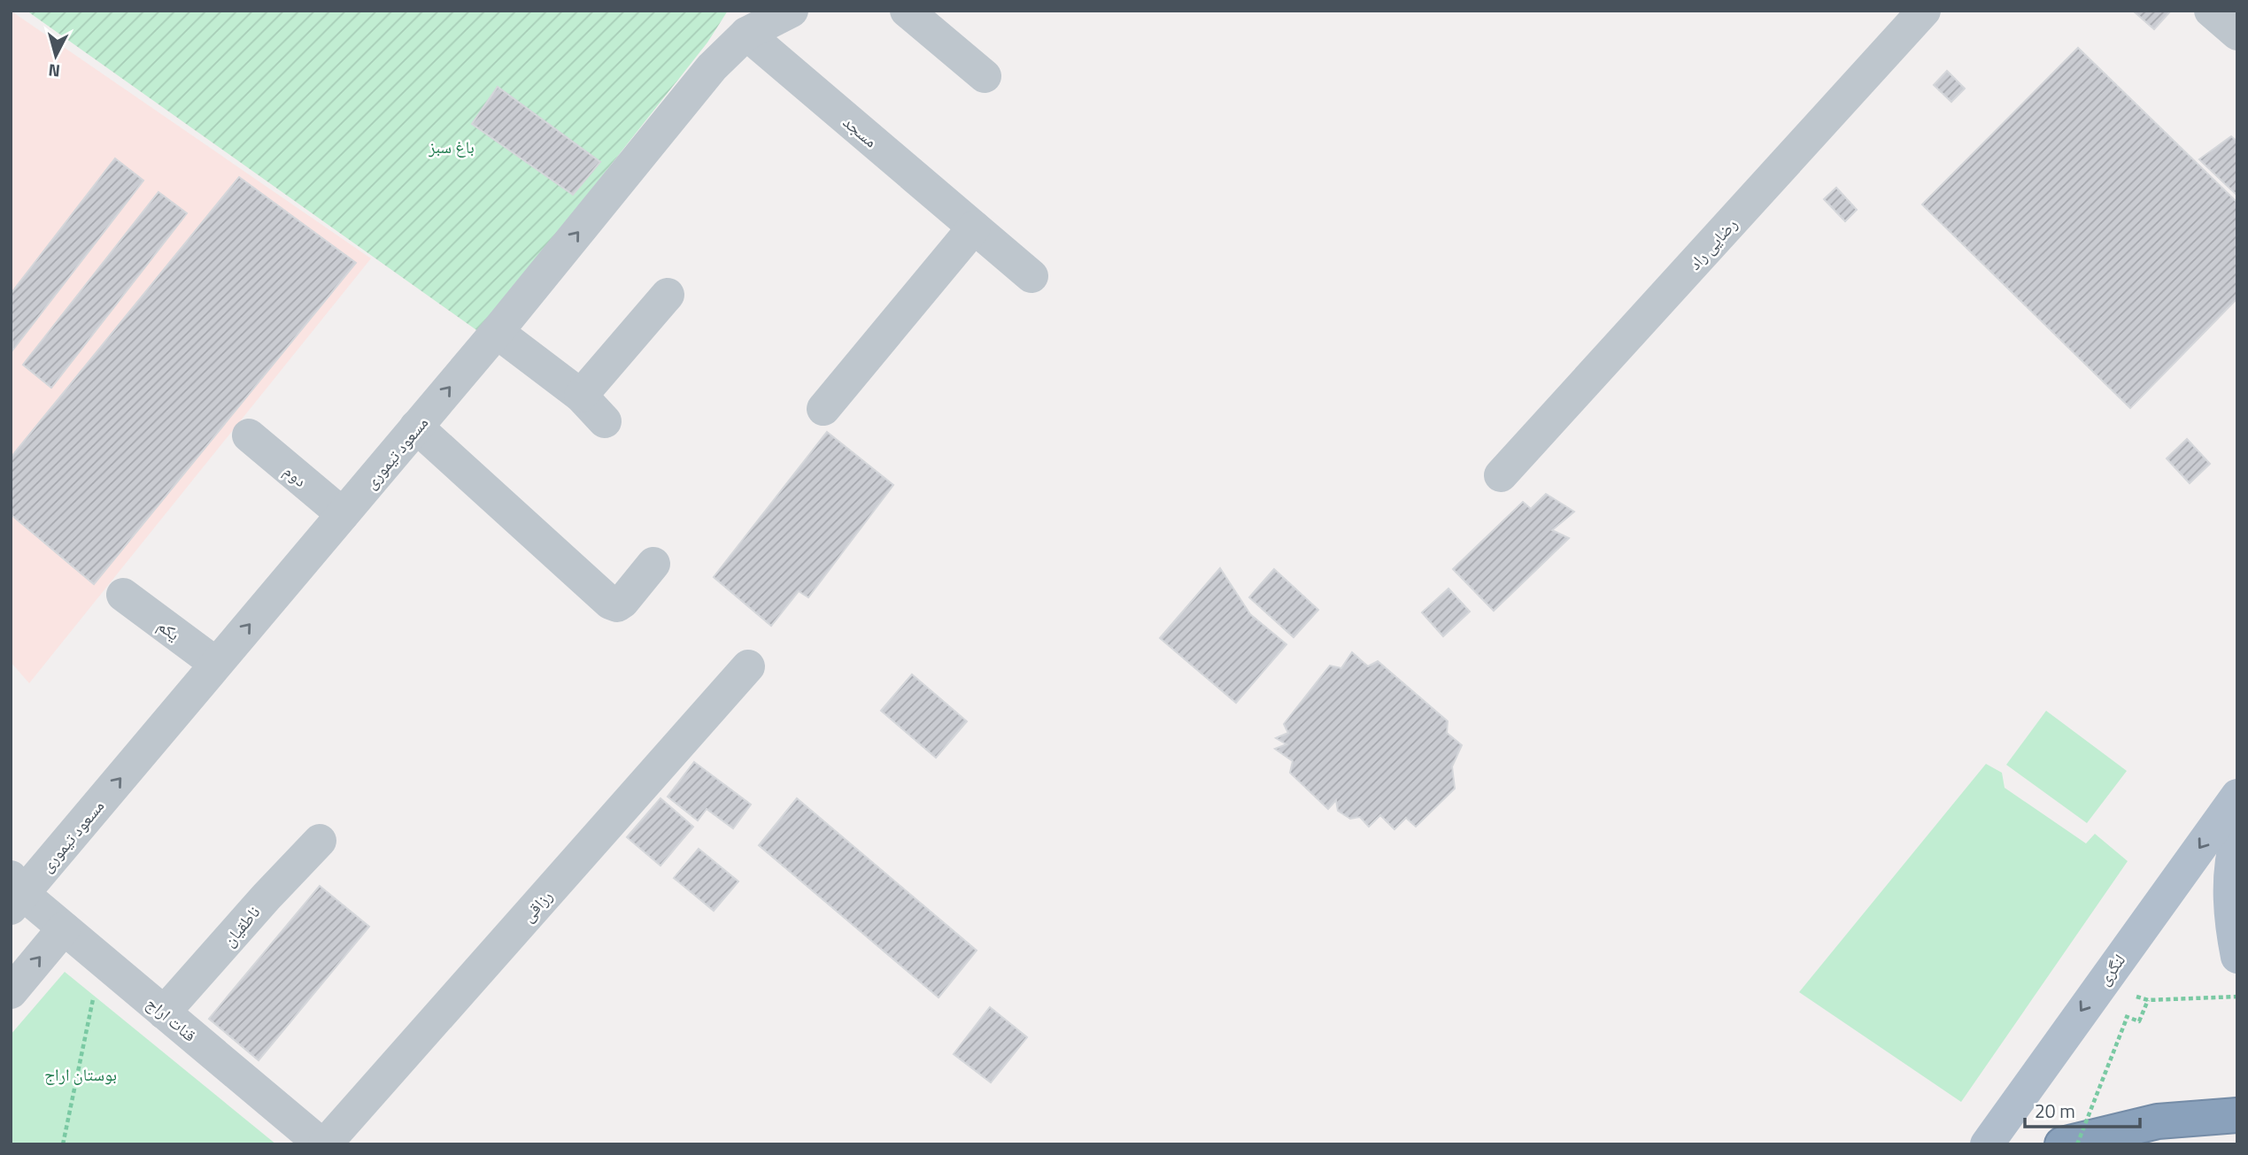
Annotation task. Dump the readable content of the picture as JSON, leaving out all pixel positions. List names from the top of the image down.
{
  "streets": {
    "main road": ["لنگری"],
    "street": [
      "مسجد",
      "رضایی راد",
      "مسعود تیموری",
      "دوم",
      "یکم",
      "رزاقی",
      "ناطقیان",
      "قنات اراج"
    ]
  },
  "crossings": [
    ["مسجد", "مسعود تیموری"],
    ["مسعود تیموری", "دوم"],
    ["مسعود تیموری", "یکم"],
    ["مسعود تیموری", "قنات اراج"],
    ["رزاقی", "قنات اراج"],
    ["ناطقیان", "قنات اراج"]
  ],
  "one_way": ["لنگری"],
  "parks": ["باغ سبز", "بوستان اراج"],
  "scale_bar": "20 m",
  "north": "bottom"
}
